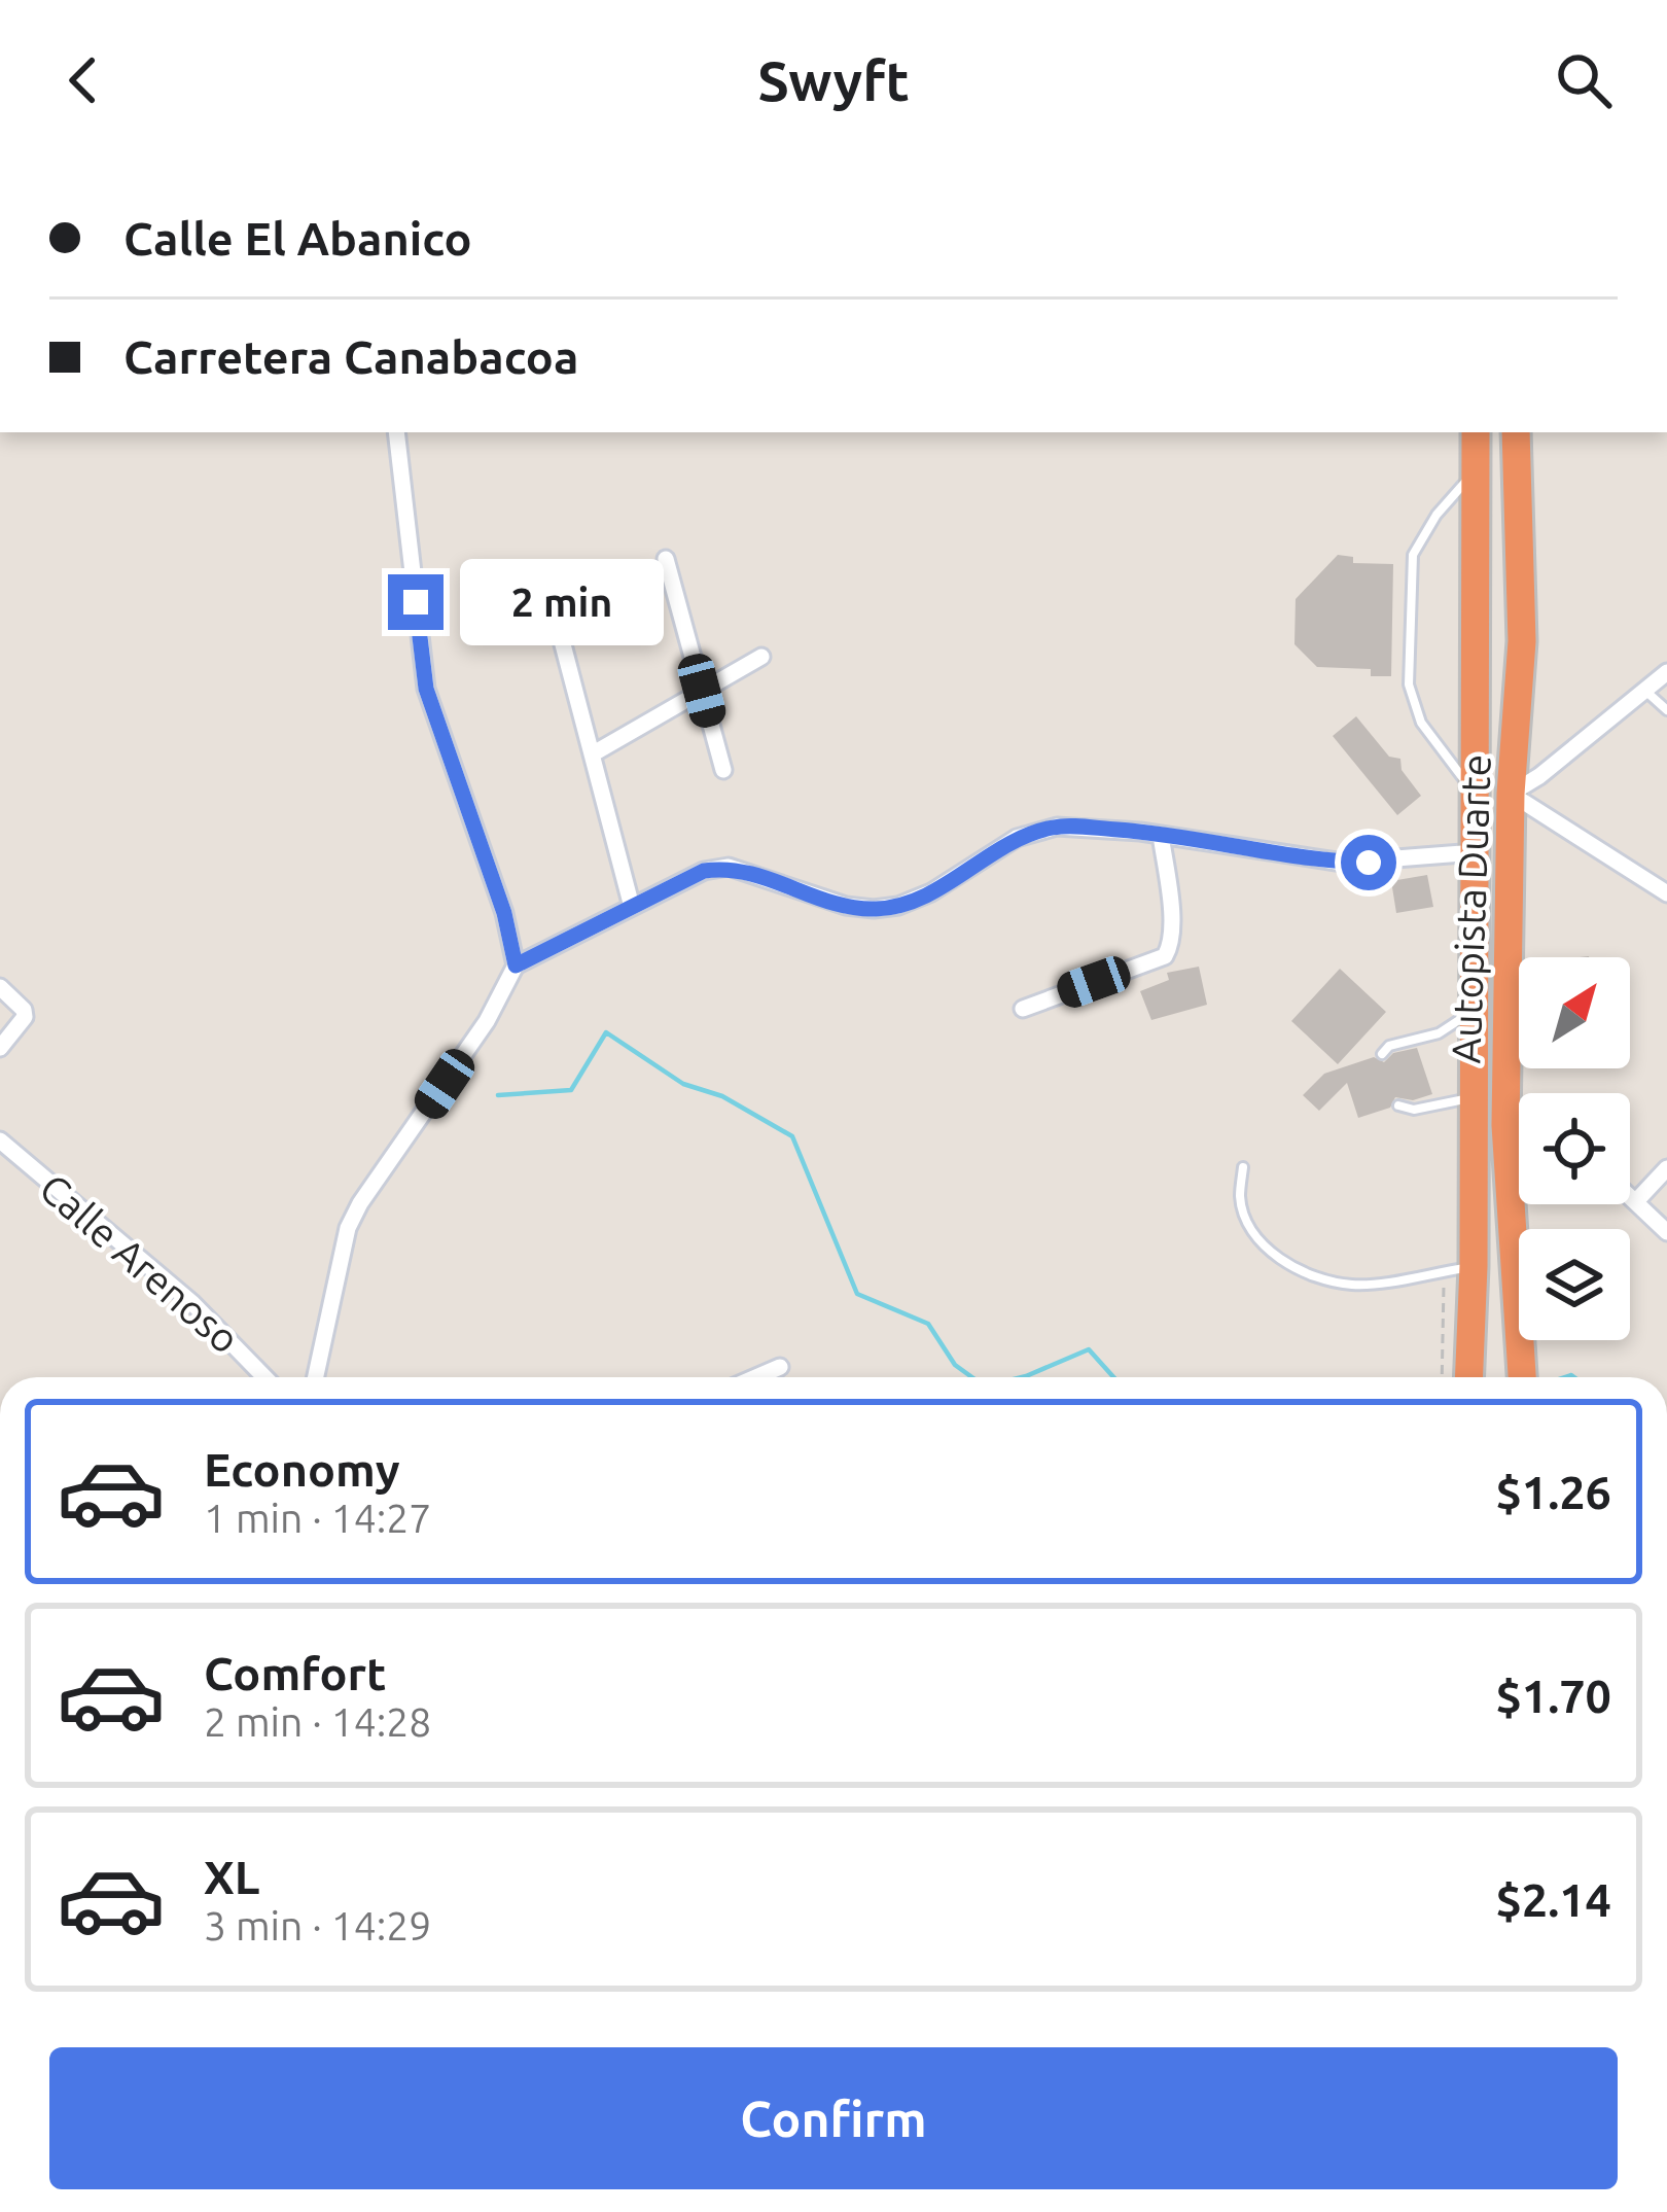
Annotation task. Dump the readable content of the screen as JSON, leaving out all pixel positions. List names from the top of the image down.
{
  "streets": {
    "highway": ["Autopista Duarte"],
    "street": ["Calle Arenoso"]
  },
  "north": "top right",
  "page": {
    "header": "Swyft",
    "banner": ["Calle El Abanico", "Carretera Canabacoa"],
    "bubble": "2 min",
    "list": [
      {
        "name": "Economy",
        "note": "1 min · 14:27",
        "value": "$1.26"
      },
      {
        "name": "Comfort",
        "note": "2 min · 14:28",
        "value": "$1.70"
      },
      {
        "name": "XL",
        "note": "3 min · 14:29",
        "value": "$2.14"
      }
    ],
    "buttons": "Confirm"
  }
}
